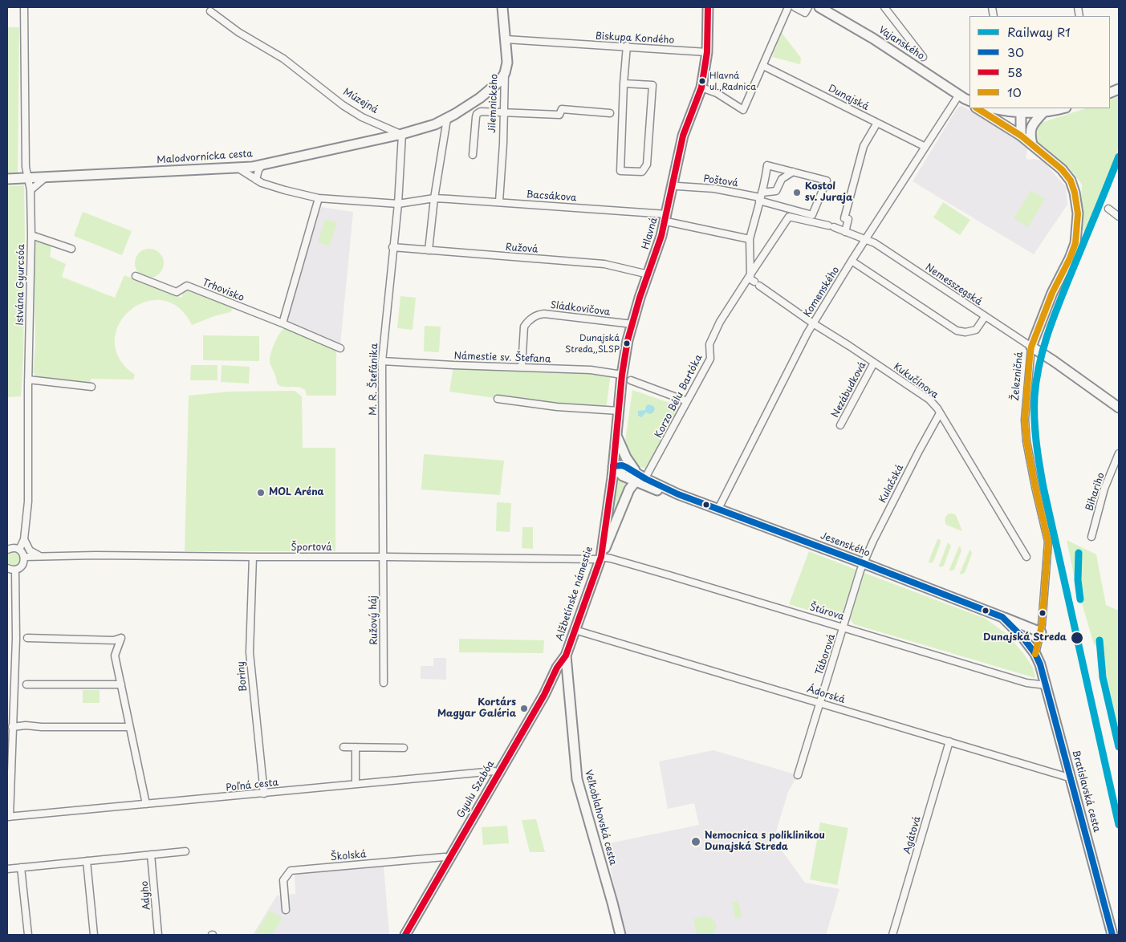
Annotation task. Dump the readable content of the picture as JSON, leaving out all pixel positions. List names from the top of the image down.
{
  "streets": {
    "street": [
      "Biskupa Kondého",
      "Vajanského",
      "Dunajská",
      "Múzejná",
      "Jilemnického",
      "Malodvornícka cesta",
      "Poštová",
      "Bacsákova",
      "Hlavná",
      "Ružová",
      "Istvána Gyurcsóa",
      "Nemesszegská",
      "Trhovisko",
      "Komenského",
      "Sládkovičova",
      "Námestie sv. Štefana",
      "Železničná",
      "M. R. Štefánika",
      "Kukučínova",
      "Nezábudková",
      "Korzo Bélu Bartóka",
      "Kulačská",
      "Bihariho",
      "Jesenského",
      "Športová",
      "Alžbetínske námestie",
      "Štúrova",
      "Ružový háj",
      "Táborová",
      "Boriny",
      "Ádorská",
      "Poľná cesta",
      "Gyulu Szabóa",
      "Bratislavská cesta",
      "Veľkoblahovská cesta",
      "Agátová",
      "Školská",
      "Adyho"
    ]
  },
  "crossings": [
    ["Biskupa Kondého", "Jilemnického"],
    ["Biskupa Kondého", "Hlavná"],
    ["Vajanského", "Komenského"],
    ["Dunajská", "Komenského"],
    ["Múzejná", "Malodvornícka cesta"],
    ["Jilemnického", "Bacsákova"],
    ["Malodvornícka cesta", "Istvána Gyurcsóa"],
    ["Bacsákova", "Hlavná"],
    ["Bacsákova", "M. R. Štefánika"],
    ["Hlavná", "Ružová"],
    ["Hlavná", "Sládkovičova"],
    ["Hlavná", "Námestie sv. Štefana"],
    ["Hlavná", "Jesenského"],
    ["Hlavná", "Alžbetínske námestie"],
    ["Ružová", "M. R. Štefánika"],
    ["Nemesszegská", "Komenského"],
    ["Nemesszegská", "Železničná"],
    ["Nemesszegská", "Korzo Bélu Bartóka"],
    ["Komenského", "Kukučínova"],
    ["Komenského", "Jesenského"],
    ["Sládkovičova", "Námestie sv. Štefana"],
    ["Námestie sv. Štefana", "M. R. Štefánika"],
    ["Železničná", "Jesenského"],
    ["Železničná", "Bratislavská cesta"],
    ["M. R. Štefánika", "Športová"],
    ["M. R. Štefánika", "Ružový háj"],
    ["Kukučínova", "Nezábudková"],
    ["Kukučínova", "Korzo Bélu Bartóka"],
    ["Kukučínova", "Kulačská"],
    ["Kulačská", "Jesenského"],
    ["Kulačská", "Táborová"],
    ["Jesenského", "Alžbetínske námestie"],
    ["Jesenského", "Táborová"],
    ["Jesenského", "Bratislavská cesta"],
    ["Športová", "Alžbetínske námestie"],
    ["Športová", "Štúrova"],
    ["Športová", "Ružový háj"],
    ["Športová", "Boriny"],
    ["Alžbetínske námestie", "Štúrova"],
    ["Alžbetínske námestie", "Ádorská"],
    ["Alžbetínske námestie", "Gyulu Szabóa"],
    ["Alžbetínske námestie", "Veľkoblahovská cesta"],
    ["Štúrova", "Táborová"],
    ["Štúrova", "Bratislavská cesta"],
    ["Táborová", "Ádorská"],
    ["Boriny", "Poľná cesta"],
    ["Ádorská", "Bratislavská cesta"],
    ["Ádorská", "Agátová"],
    ["Poľná cesta", "Gyulu Szabóa"],
    ["Gyulu Szabóa", "Veľkoblahovská cesta"],
    ["Gyulu Szabóa", "Školská"]
  ],
  "places": [
    "Hlavná ul.,Radnica",
    "Kostol sv. Juraja",
    "Dunajská Streda,,SLSP",
    "MOL Aréna",
    "Dunajská Streda",
    "Kortárs Magyar Galéria",
    "Nemocnica s poliklinikou Dunajská Streda"
  ],
  "lines": [
    "transit line 58",
    "transit line 10",
    "rail line R1",
    "transit line 30"
  ],
  "legend": [
    "Railway R1",
    "30",
    "58",
    "10"
  ]
}
